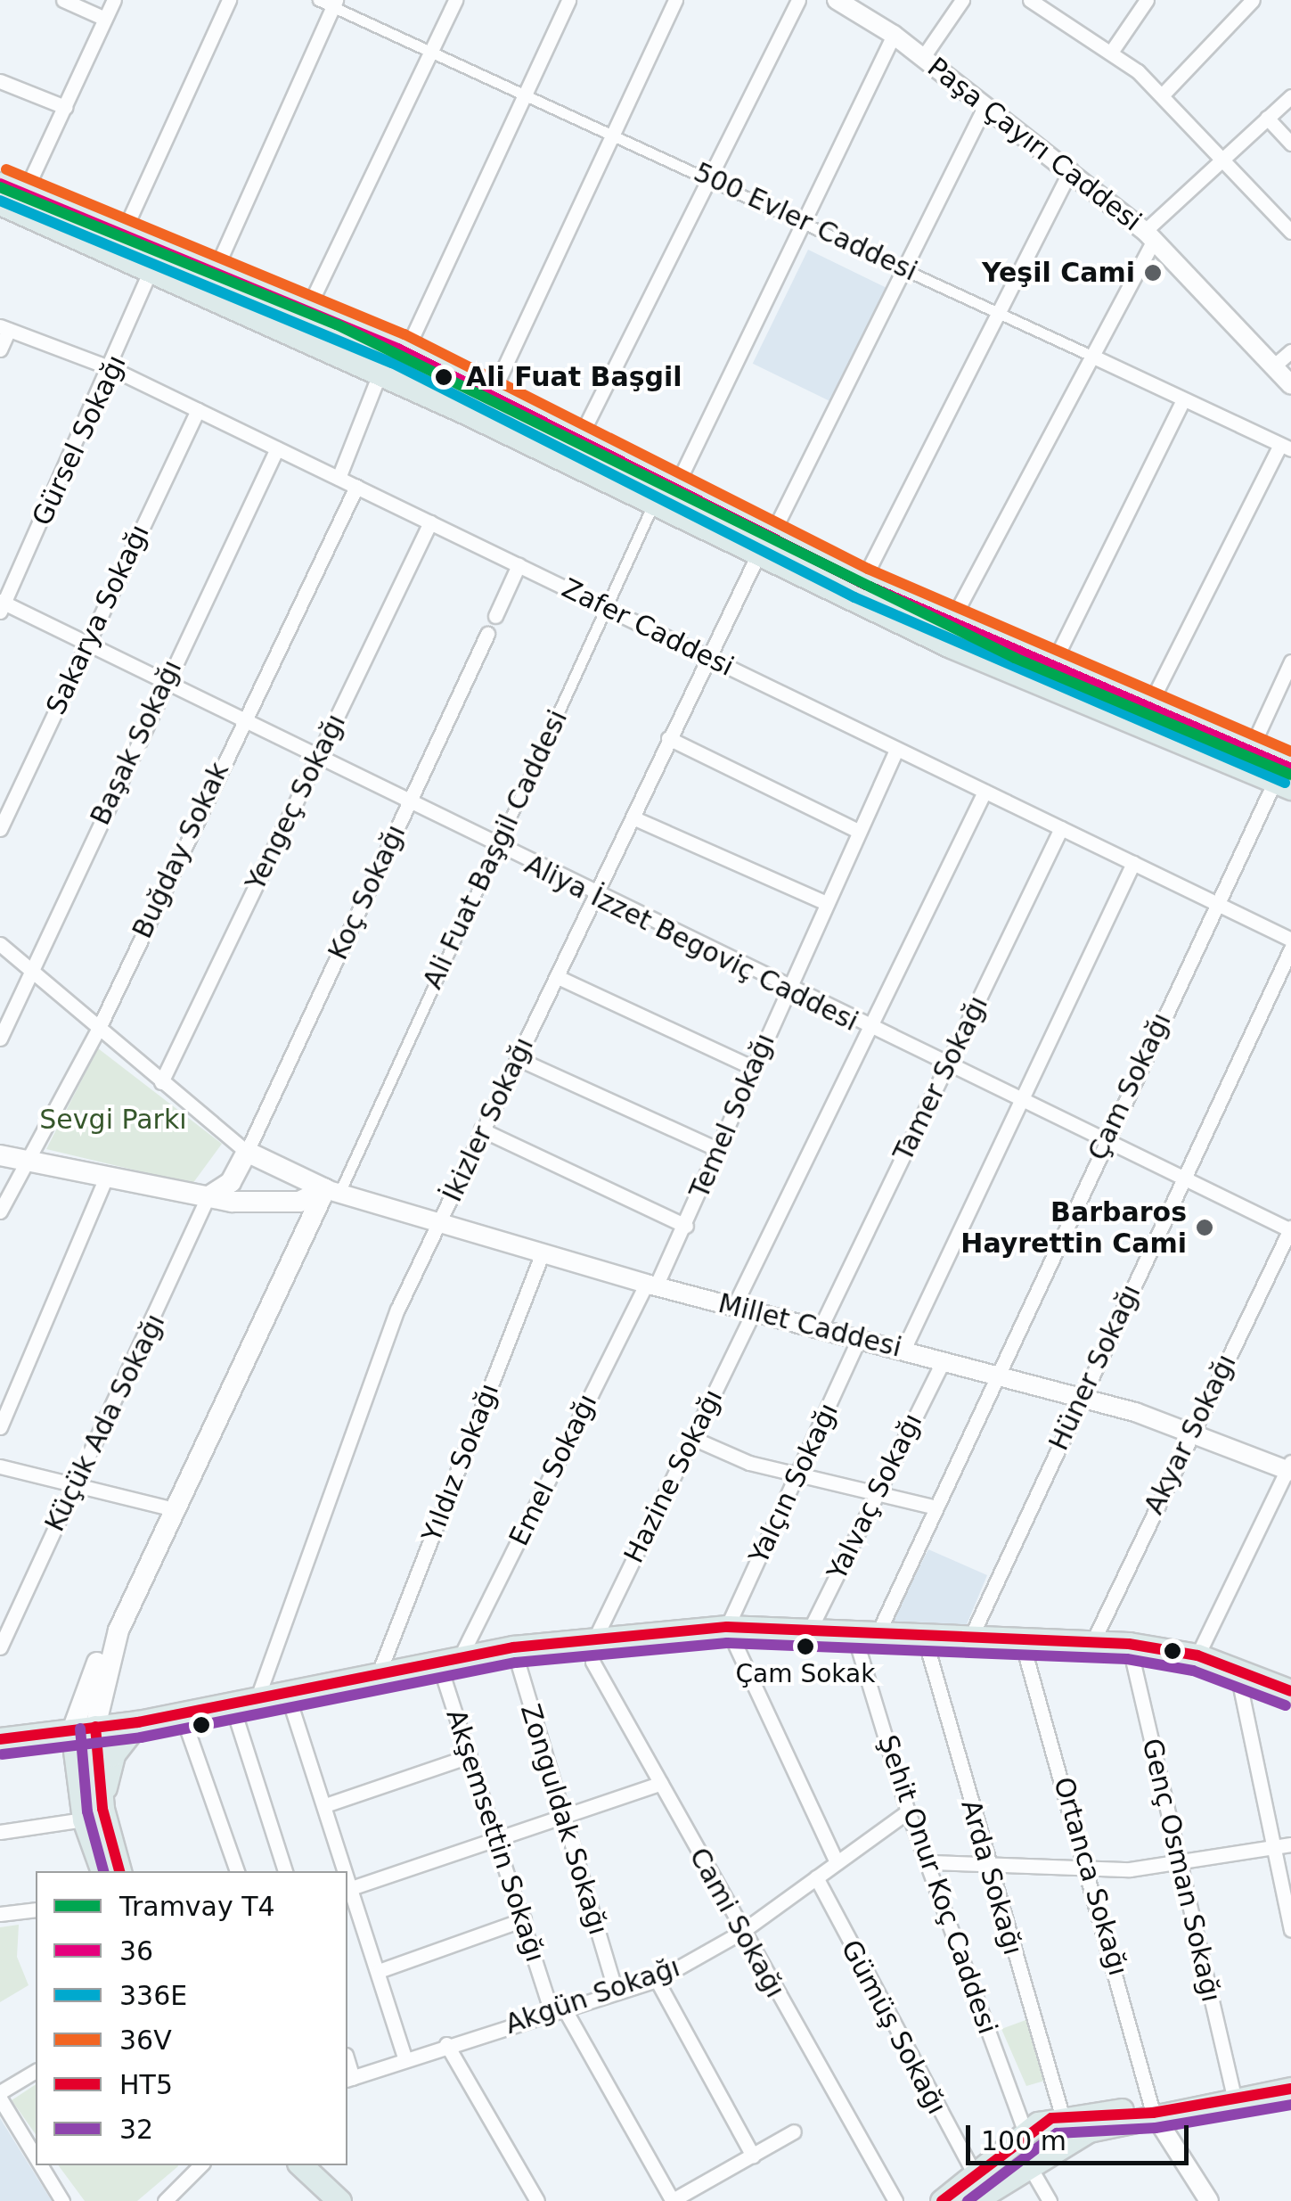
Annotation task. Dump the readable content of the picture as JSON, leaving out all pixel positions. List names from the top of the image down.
{
  "streets": {
    "main road": ["Ali Fuat Başgil Caddesi"],
    "street": [
      "Paşa Çayırı Caddesi",
      "500 Evler Caddesi",
      "Gürsel Sokağı",
      "Sakarya Sokağı",
      "Zafer Caddesi",
      "Başak Sokağı",
      "Yengeç Sokağı",
      "Buğday Sokak",
      "Koç Sokağı",
      "Aliya İzzet Begoviç Caddesi",
      "Tamer Sokağı",
      "Çam Sokağı",
      "Temel Sokağı",
      "İkizler Sokağı",
      "Millet Caddesi",
      "Hüner Sokağı",
      "Küçük Ada Sokağı",
      "Akyar Sokağı",
      "Yıldız Sokağı",
      "Emel Sokağı",
      "Hazine Sokağı",
      "Yalçın Sokağı",
      "Yalvaç Sokağı",
      "Zonguldak Sokağı",
      "Akşemsettin Sokağı",
      "Genç Osman Sokağı",
      "Ortanca Sokağı",
      "Arda Sokağı",
      "Şehit Onur Koç Caddesi",
      "Cami Sokağı",
      "Akgün Sokağı",
      "Gümüş Sokağı"
    ]
  },
  "crossings": [
    ["Paşa Çayırı Caddesi", "İkizler Sokağı"],
    ["500 Evler Caddesi", "İkizler Sokağı"],
    ["Gürsel Sokağı", "Zafer Caddesi"],
    ["Gürsel Sokağı", "Aliya İzzet Begoviç Caddesi"],
    ["Sakarya Sokağı", "Zafer Caddesi"],
    ["Sakarya Sokağı", "Aliya İzzet Begoviç Caddesi"],
    ["Zafer Caddesi", "Başak Sokağı"],
    ["Zafer Caddesi", "Yengeç Sokağı"],
    ["Zafer Caddesi", "Ali Fuat Başgil Caddesi"],
    ["Zafer Caddesi", "Buğday Sokak"],
    ["Zafer Caddesi", "Tamer Sokağı"],
    ["Zafer Caddesi", "Çam Sokağı"],
    ["Zafer Caddesi", "Temel Sokağı"],
    ["Zafer Caddesi", "İkizler Sokağı"],
    ["Başak Sokağı", "Aliya İzzet Begoviç Caddesi"],
    ["Yengeç Sokağı", "Aliya İzzet Begoviç Caddesi"],
    ["Ali Fuat Başgil Caddesi", "Aliya İzzet Begoviç Caddesi"],
    ["Ali Fuat Başgil Caddesi", "Millet Caddesi"],
    ["Buğday Sokak", "Aliya İzzet Begoviç Caddesi"],
    ["Koç Sokağı", "Aliya İzzet Begoviç Caddesi"],
    ["Aliya İzzet Begoviç Caddesi", "Tamer Sokağı"],
    ["Aliya İzzet Begoviç Caddesi", "Çam Sokağı"],
    ["Aliya İzzet Begoviç Caddesi", "Temel Sokağı"],
    ["Aliya İzzet Begoviç Caddesi", "İkizler Sokağı"],
    ["Aliya İzzet Begoviç Caddesi", "Hüner Sokağı"],
    ["Aliya İzzet Begoviç Caddesi", "Akyar Sokağı"],
    ["Tamer Sokağı", "Millet Caddesi"],
    ["Çam Sokağı", "Millet Caddesi"],
    ["Çam Sokağı", "Şehit Onur Koç Caddesi"],
    ["Temel Sokağı", "Millet Caddesi"],
    ["Temel Sokağı", "Emel Sokağı"],
    ["İkizler Sokağı", "Millet Caddesi"],
    ["Millet Caddesi", "Hüner Sokağı"],
    ["Millet Caddesi", "Akyar Sokağı"],
    ["Millet Caddesi", "Yıldız Sokağı"],
    ["Millet Caddesi", "Emel Sokağı"],
    ["Millet Caddesi", "Hazine Sokağı"],
    ["Millet Caddesi", "Yalçın Sokağı"],
    ["Millet Caddesi", "Yalvaç Sokağı"],
    ["Emel Sokağı", "Akşemsettin Sokağı"],
    ["Hazine Sokağı", "Cami Sokağı"],
    ["Zonguldak Sokağı", "Akgün Sokağı"],
    ["Akşemsettin Sokağı", "Akgün Sokağı"],
    ["Şehit Onur Koç Caddesi", "Akgün Sokağı"],
    ["Cami Sokağı", "Akgün Sokağı"],
    ["Akgün Sokağı", "Gümüş Sokağı"]
  ],
  "parks": ["Sevgi Parkı"],
  "places": [
    "Yeşil Cami",
    "Ali Fuat Başgil",
    "Barbaros Hayrettin Cami",
    "Çam Sokak"
  ],
  "lines": [
    "transit line 36V",
    "transit line 36",
    "tram line T4",
    "transit line 336E",
    "transit line HT5",
    "transit line 32"
  ],
  "legend": [
    "Tramvay T4",
    "36",
    "336E",
    "36V",
    "HT5",
    "32"
  ],
  "scale_bar": "100 m"
}
